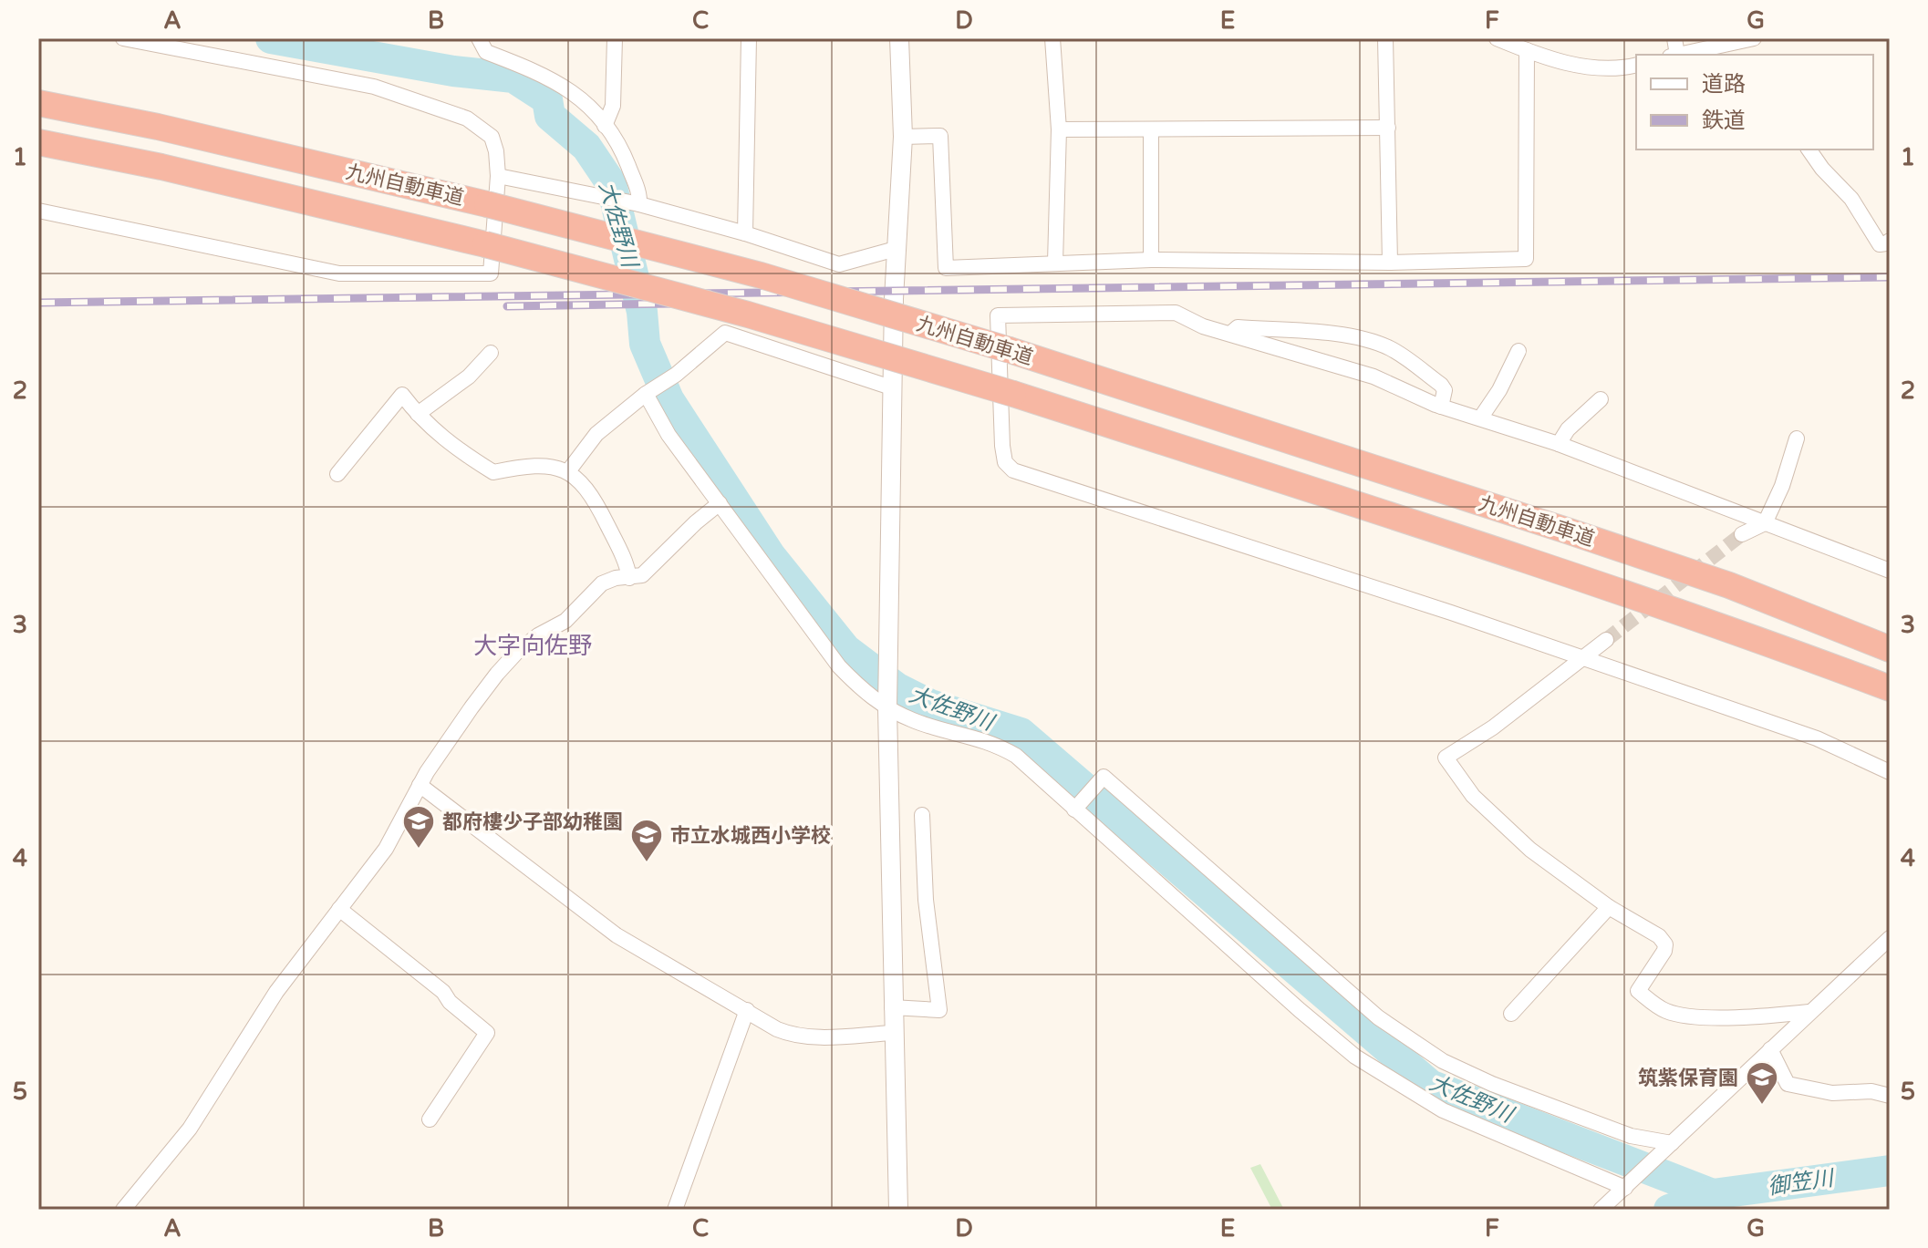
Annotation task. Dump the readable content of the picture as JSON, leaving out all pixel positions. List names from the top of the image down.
{
  "streets": {
    "highway": ["九州自動車道"]
  },
  "districts": ["大字向佐野"],
  "water": ["大佐野川", "御笠川"],
  "places": {
    "school or university": ["都府樓少子部幼稚園", "市立水城西小学校", "筑紫保育園"]
  },
  "legend": ["道路", "鉄道"],
  "grid": {
    "columns": [
      "A",
      "B",
      "C",
      "D",
      "E",
      "F",
      "G"
    ],
    "rows": [
      "1",
      "2",
      "3",
      "4",
      "5"
    ]
  }
}
